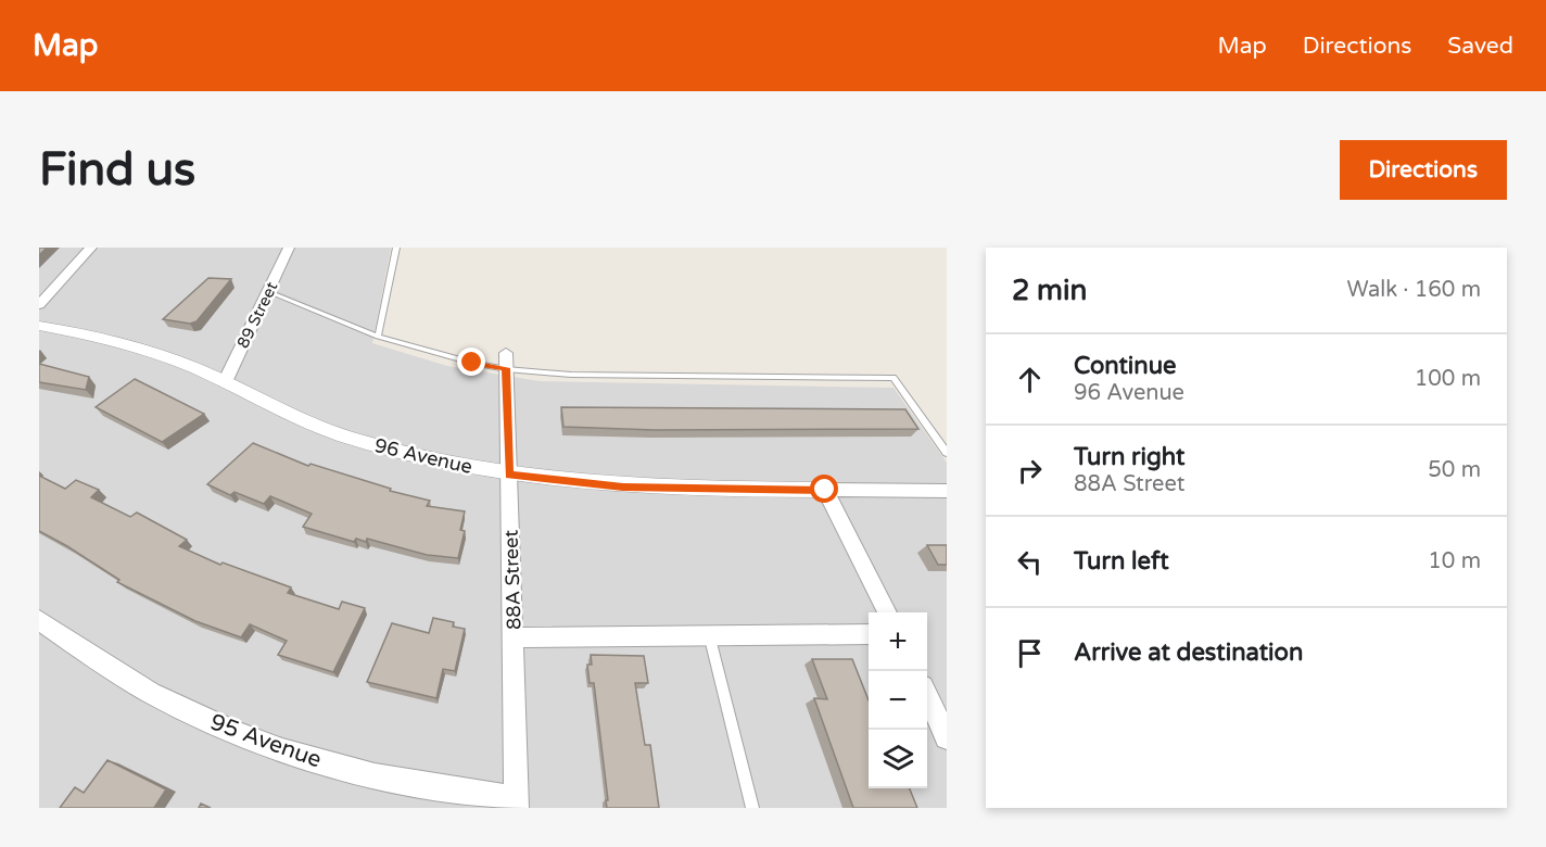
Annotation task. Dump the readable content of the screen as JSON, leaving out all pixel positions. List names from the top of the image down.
{
  "streets": {
    "street": [
      "89 Street",
      "96 Avenue",
      "88A Street",
      "95 Avenue"
    ]
  },
  "crossings": [
    ["89 Street", "96 Avenue"],
    ["96 Avenue", "88A Street"],
    ["88A Street", "95 Avenue"]
  ],
  "page": {
    "header": "Map",
    "nav": ["Map", "Directions", "Saved"],
    "buttons": "Directions",
    "title": "Find us",
    "heading": ["2 min", "Walk · 160 m"],
    "list": [
      ["Continue", "96 Avenue", "100 m"],
      ["Turn right", "88A Street", "50 m"],
      ["Turn left", "10 m"],
      "Arrive at destination"
    ],
    "map_buttons": ["+", "−"]
  }
}
